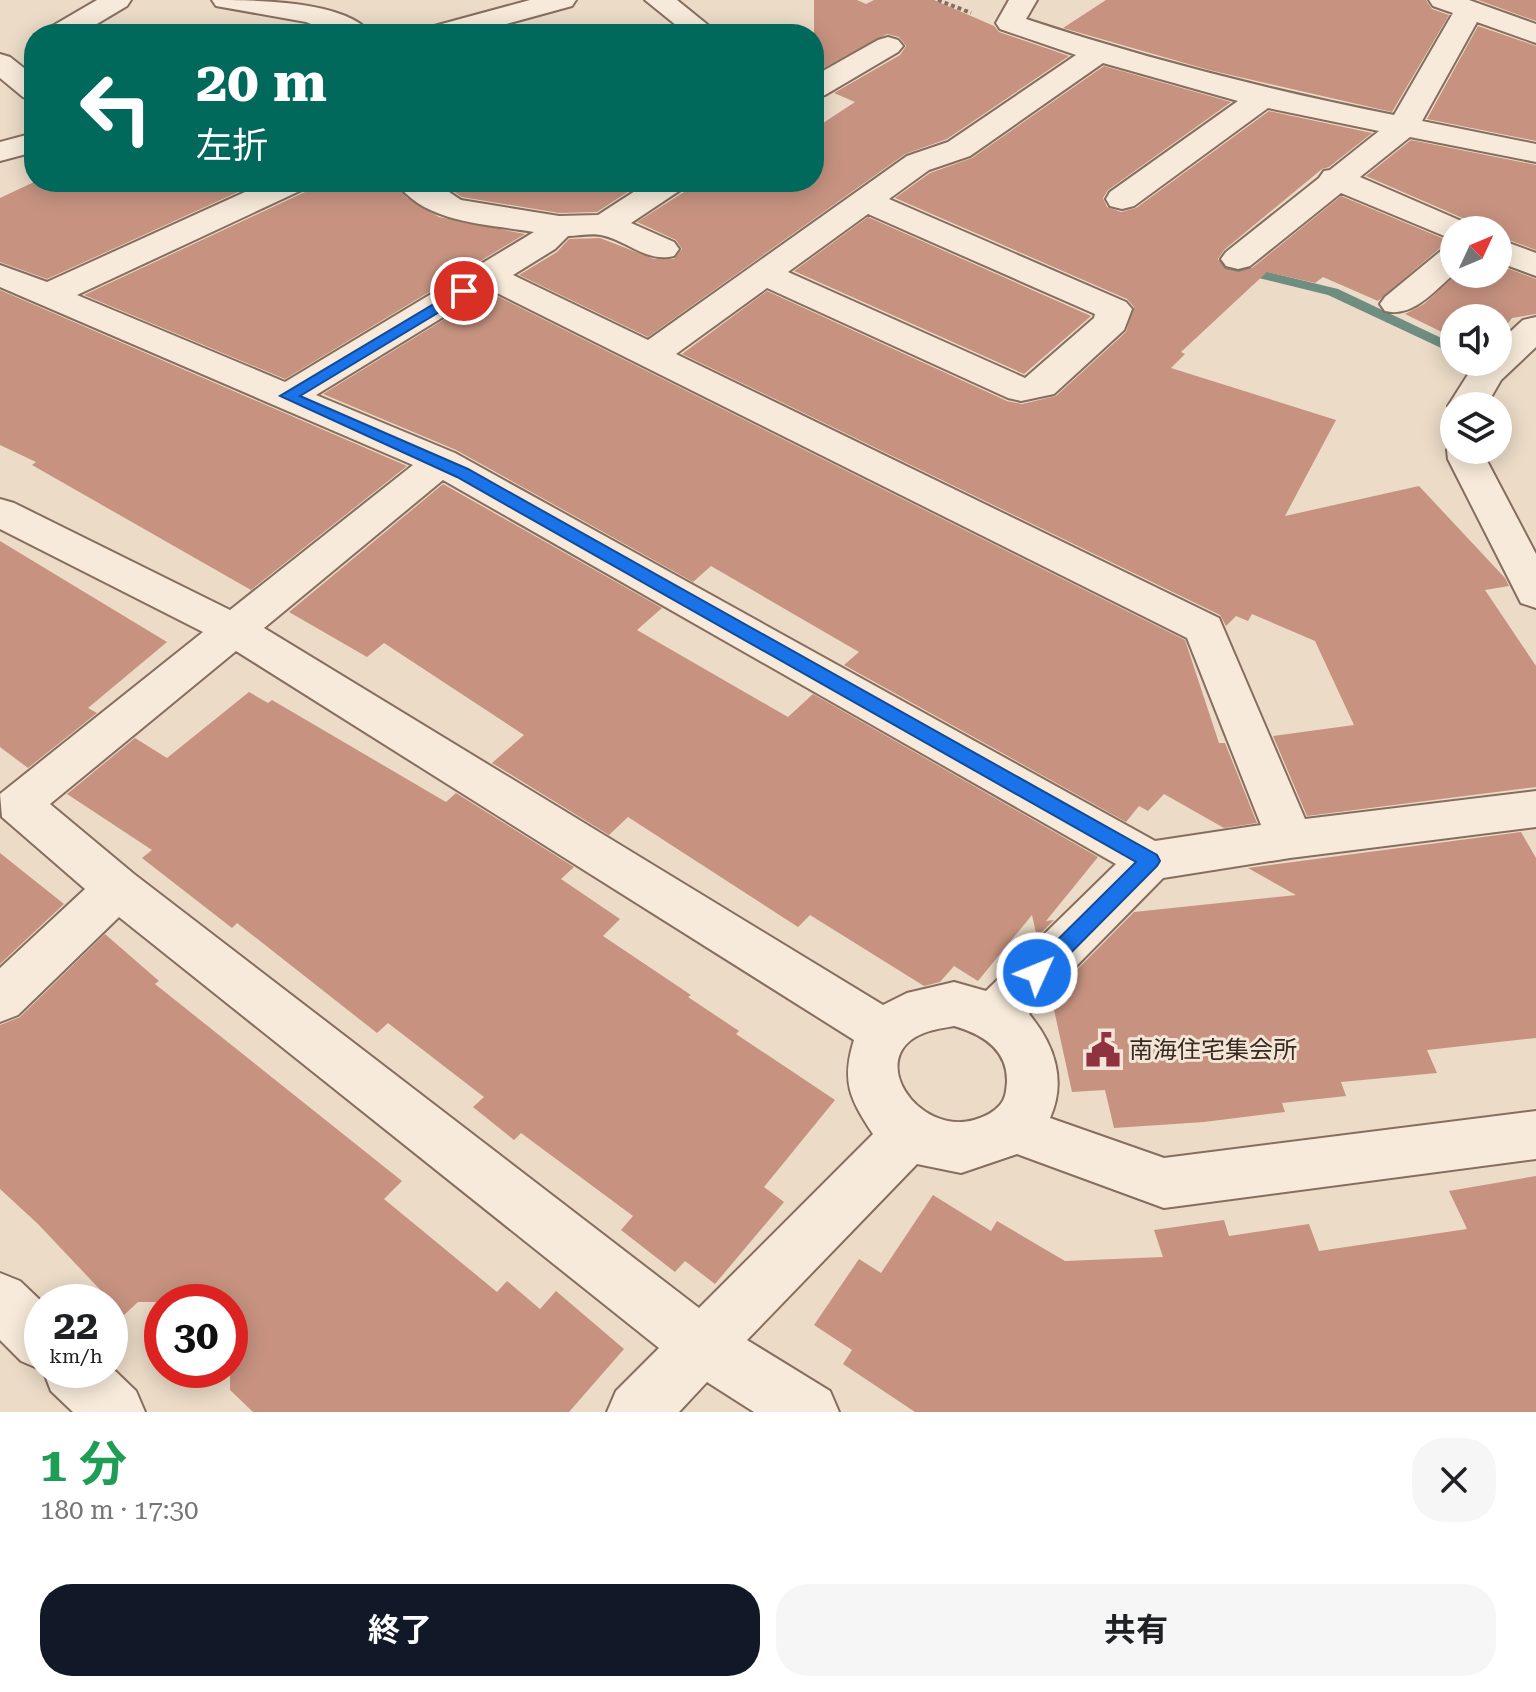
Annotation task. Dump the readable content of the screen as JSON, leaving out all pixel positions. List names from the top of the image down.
{
  "places": {
    "public building": ["南海住宅集会所"]
  },
  "north": "top right",
  "page": {
    "turn": ["20 m", "左折"],
    "speed": "22 km/h",
    "limit": "30",
    "heading": ["1 分", "180 m · 17:30"],
    "buttons": ["終了", "共有"]
  }
}
